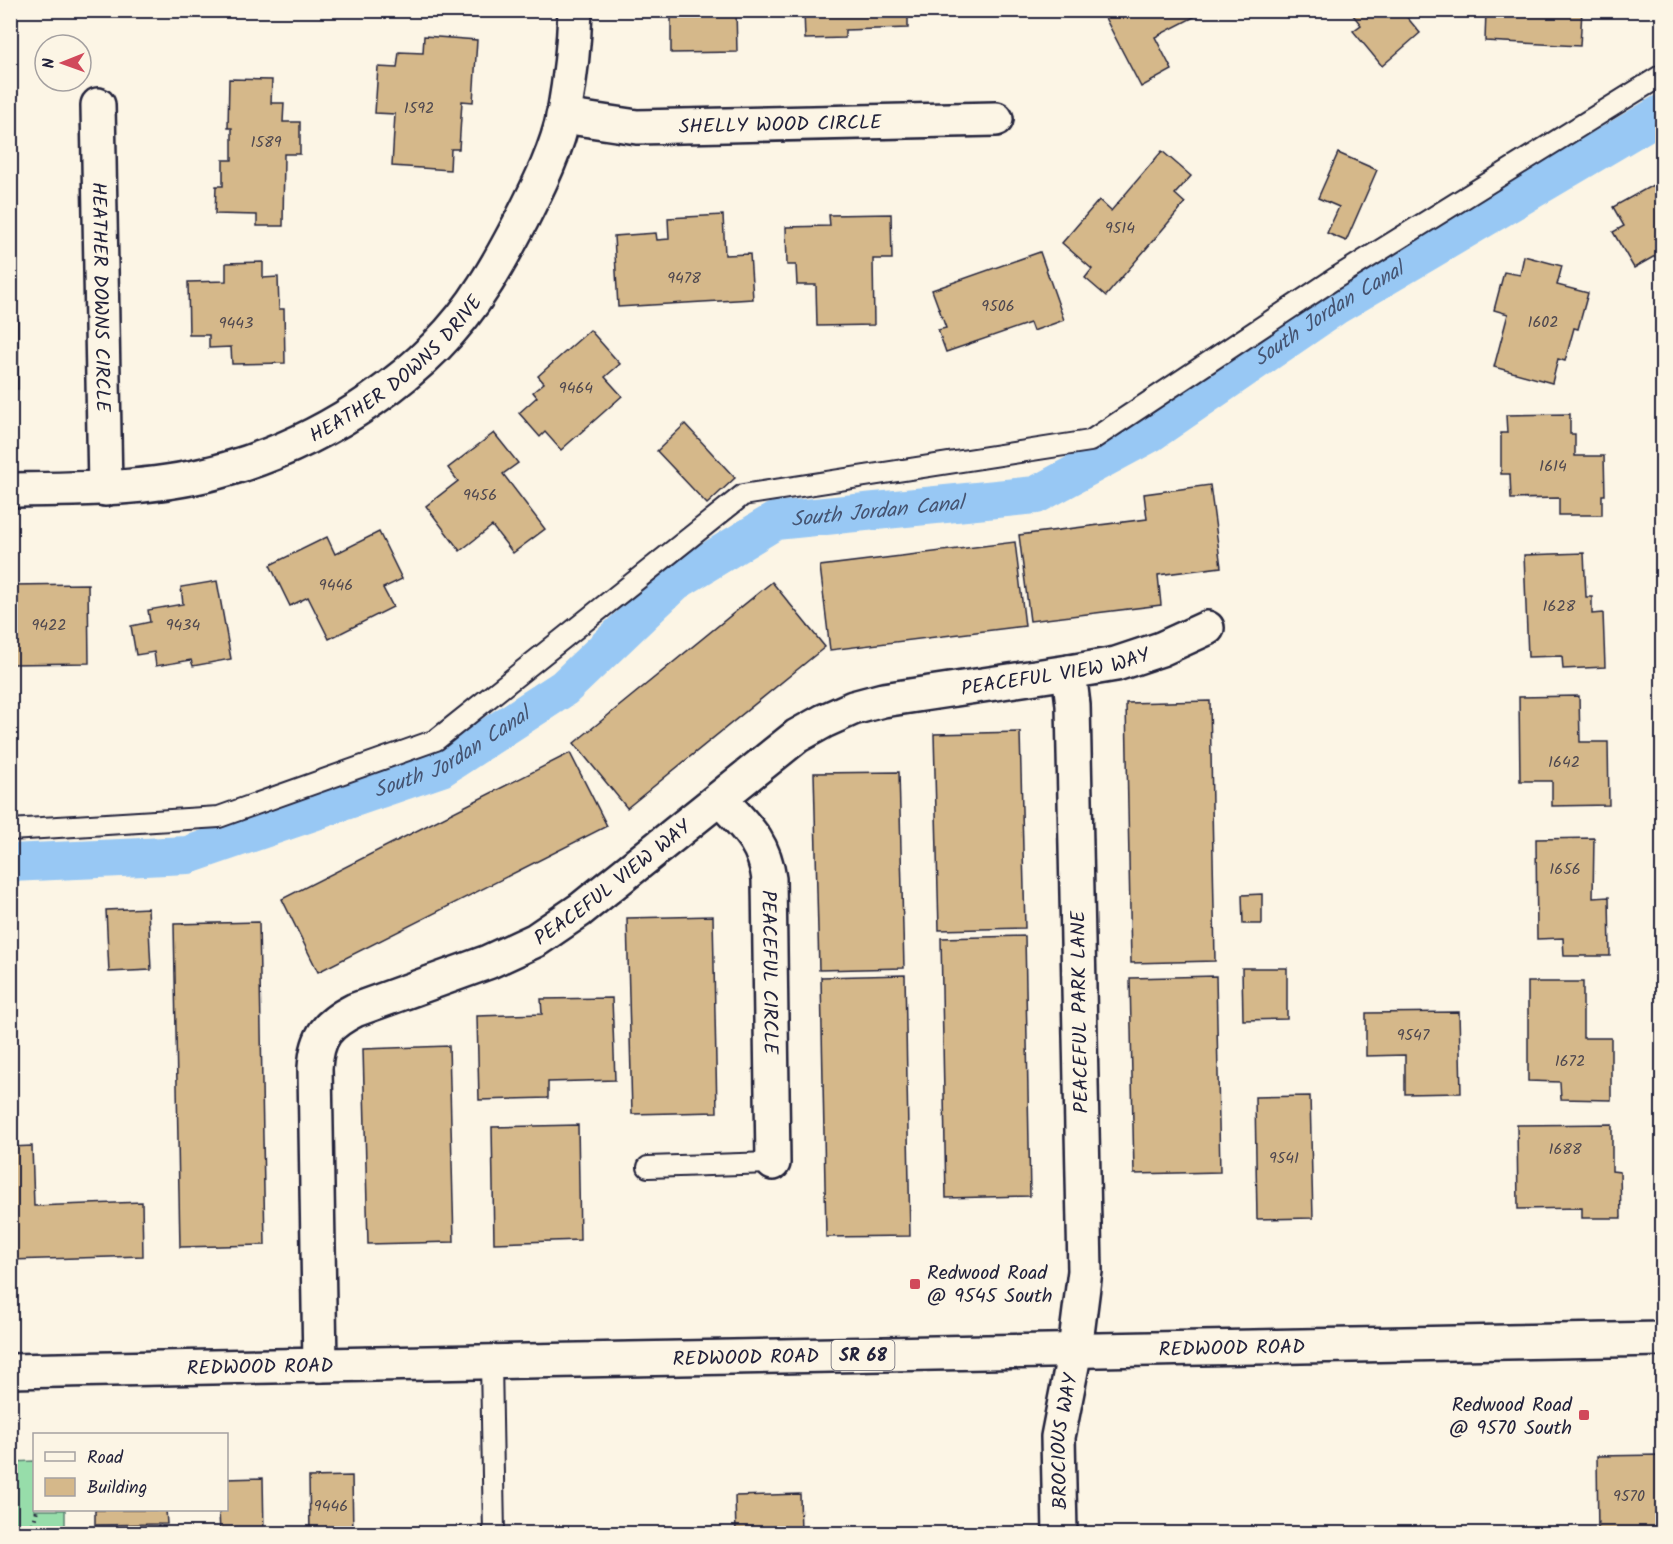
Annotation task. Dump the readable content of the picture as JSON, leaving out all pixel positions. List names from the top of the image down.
{
  "streets": {
    "street": [
      "SHELLY WOOD CIRCLE",
      "HEATHER DOWNS CIRCLE",
      "HEATHER DOWNS DRIVE",
      "PEACEFUL VIEW WAY",
      "PEACEFUL CIRCLE",
      "PEACEFUL PARK LANE",
      "REDWOOD ROAD",
      "SR 68",
      "BROCIOUS WAY"
    ]
  },
  "crossings": [
    ["SHELLY WOOD CIRCLE", "HEATHER DOWNS DRIVE"],
    ["HEATHER DOWNS CIRCLE", "HEATHER DOWNS DRIVE"],
    ["PEACEFUL VIEW WAY", "PEACEFUL CIRCLE"],
    ["PEACEFUL VIEW WAY", "PEACEFUL PARK LANE"],
    ["PEACEFUL VIEW WAY", "REDWOOD ROAD"],
    ["PEACEFUL PARK LANE", "REDWOOD ROAD"],
    ["PEACEFUL PARK LANE", "BROCIOUS WAY"],
    ["REDWOOD ROAD", "BROCIOUS WAY"]
  ],
  "water": ["South Jordan Canal"],
  "places": {
    "transit": ["Redwood Road @ 9545 South", "Redwood Road @ 9570 South"]
  },
  "house_numbers": [
    "1592",
    "1589",
    "9514",
    "9478",
    "9506",
    "1602",
    "9443",
    "9464",
    "1614",
    "9456",
    "9446",
    "1628",
    "9422",
    "9434",
    "1642",
    "1656",
    "9547",
    "1672",
    "1688",
    "9541",
    "9570",
    "9446"
  ],
  "legend": ["Road", "Building"],
  "north": "left"
}
